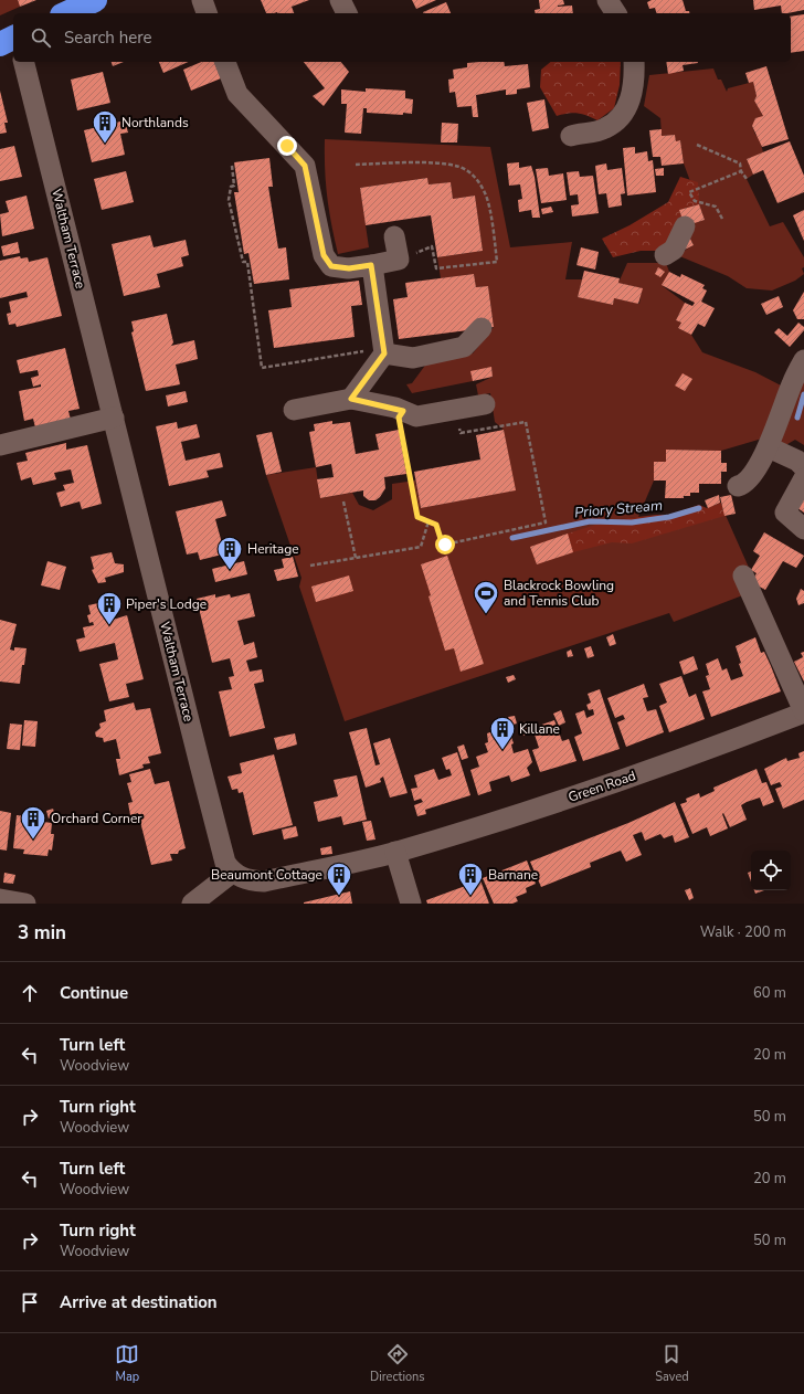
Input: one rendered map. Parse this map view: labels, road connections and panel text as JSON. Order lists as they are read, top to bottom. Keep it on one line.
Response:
{"streets":{"street":["Waltham Terrace","Green Road"]},"water":["Priory Stream"],"places":{"building":["Northlands","Heritage","Piper's Lodge","Killane","Orchard Corner","Beaumont Cottage","Barnane"],"sports":["Blackrock Bowling and Tennis Club"]},"page":{"search":"Search here","heading":["3 min","Walk · 200 m"],"list":[["Continue","60 m"],["Turn left","Woodview","20 m"],["Turn right","Woodview","50 m"],["Turn left","Woodview","20 m"],["Turn right","Woodview","50 m"],"Arrive at destination"],"nav":["Map","Directions","Saved"]}}
